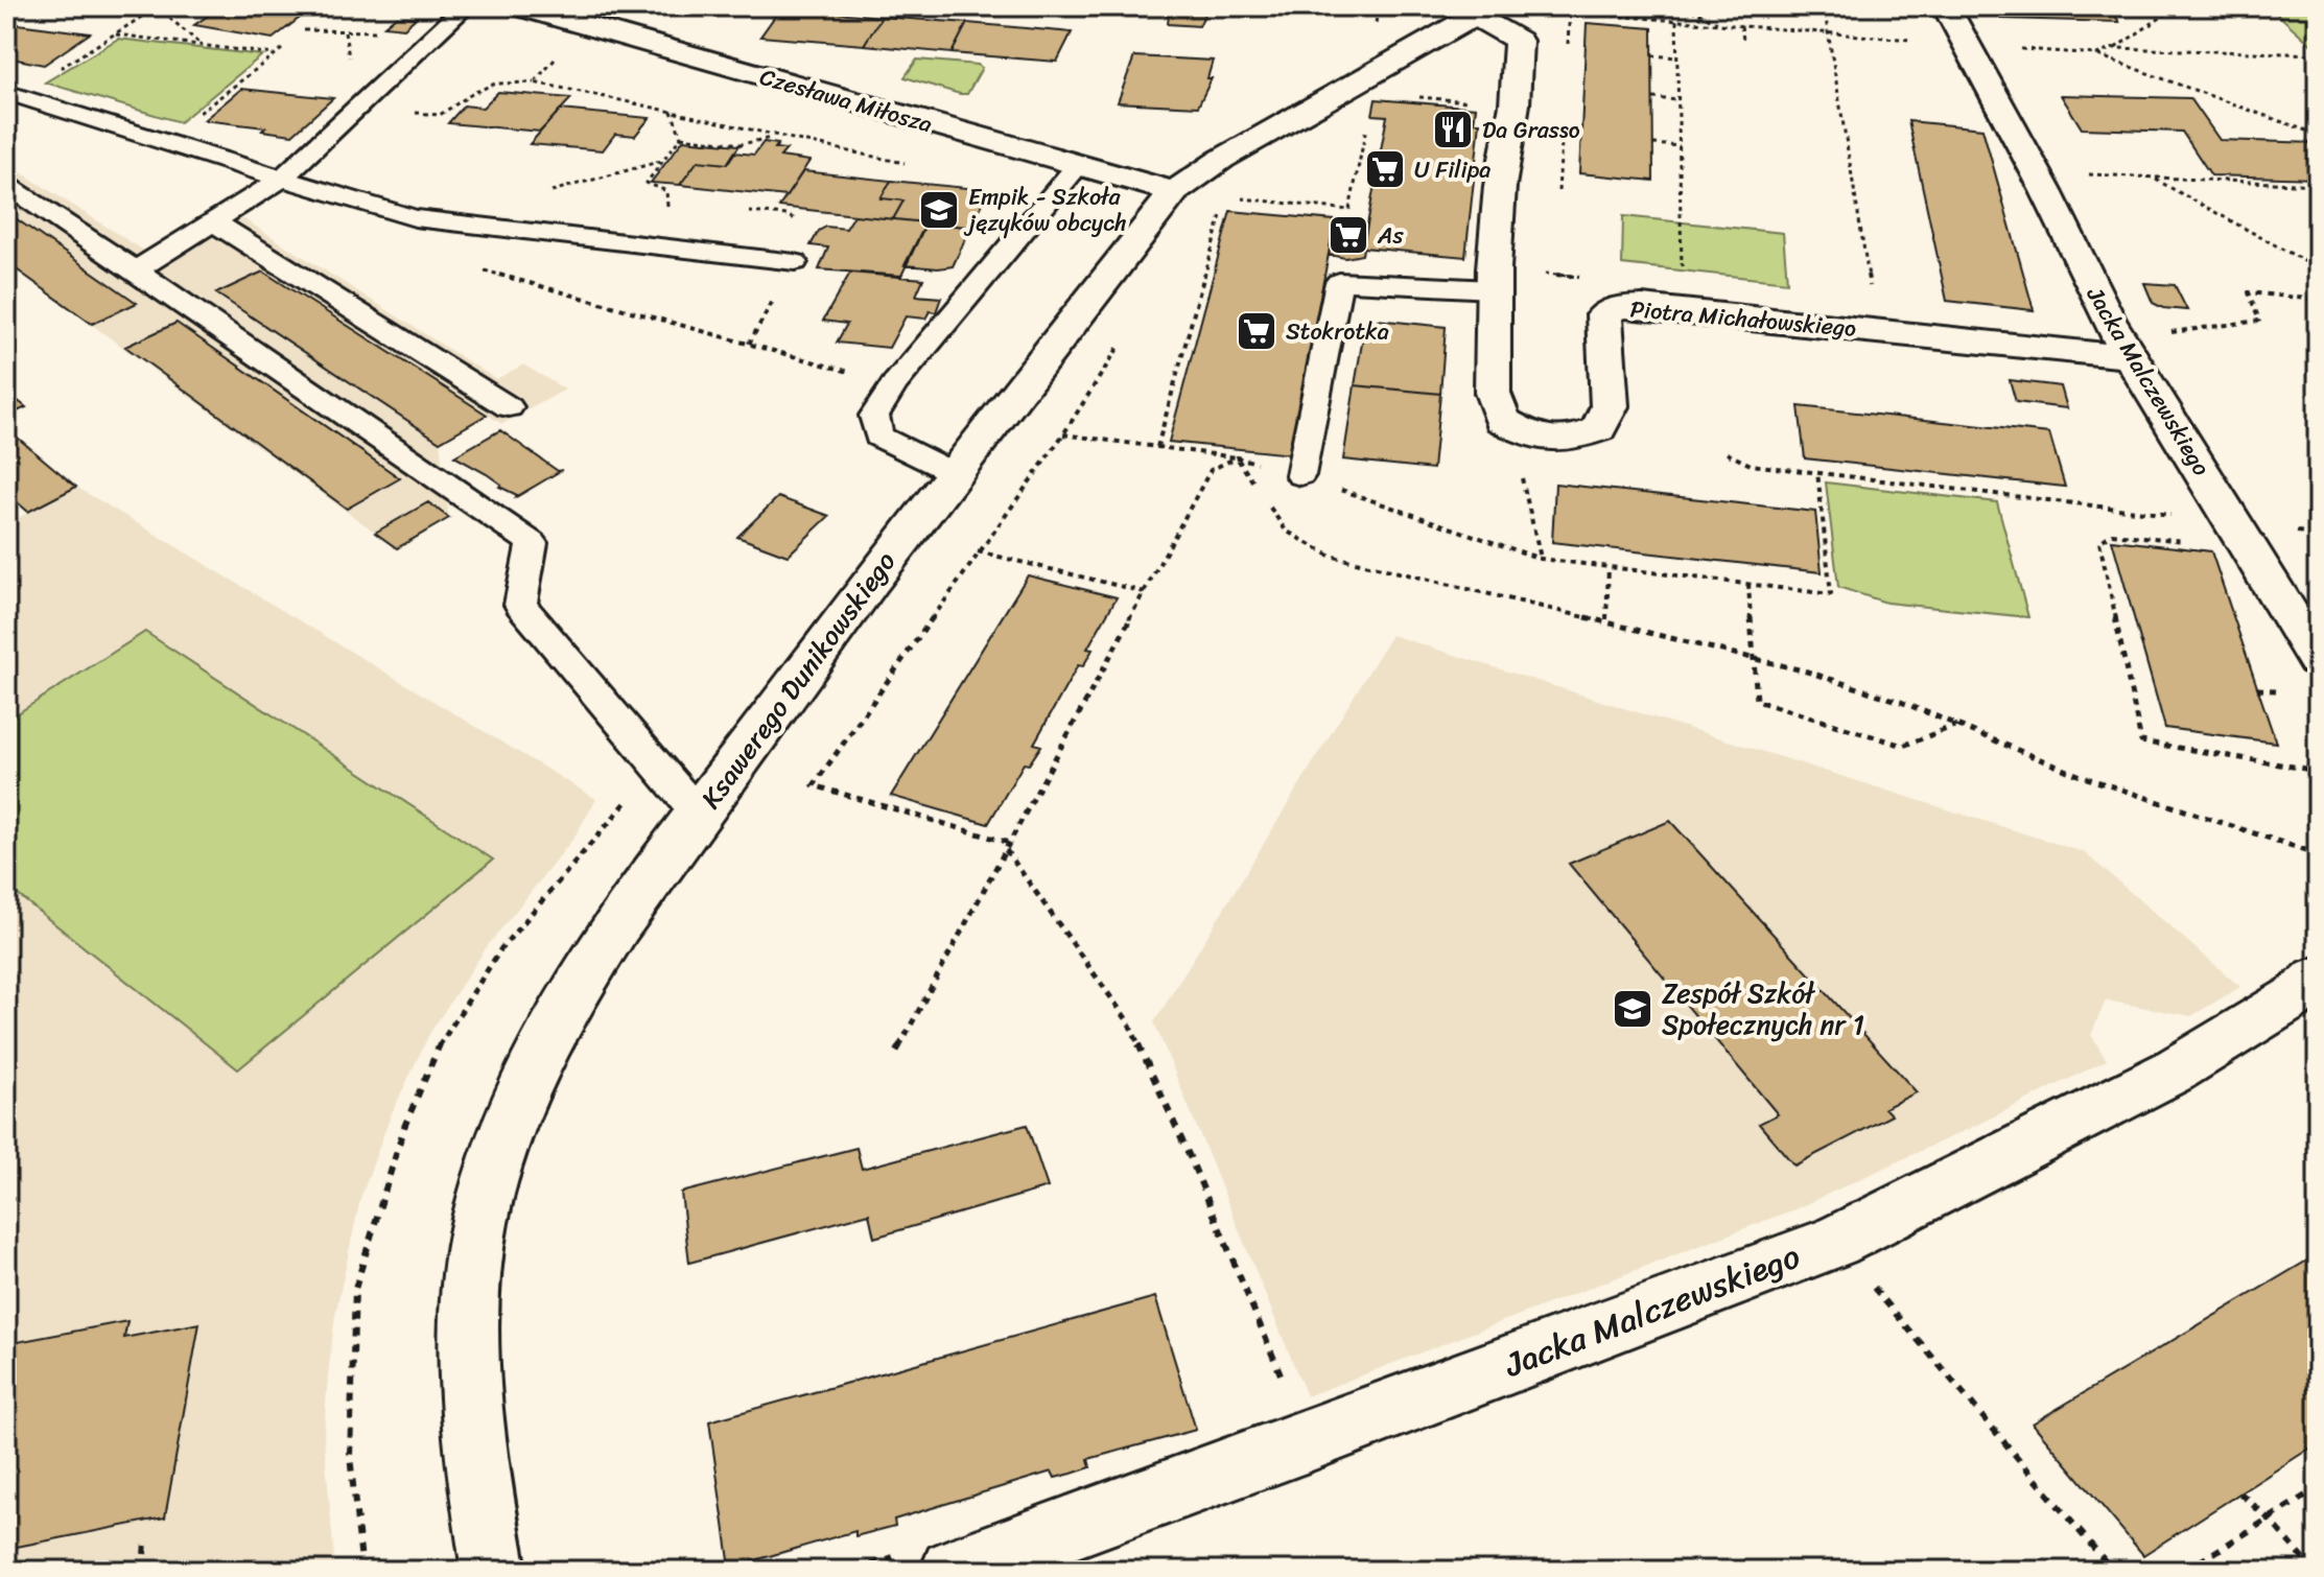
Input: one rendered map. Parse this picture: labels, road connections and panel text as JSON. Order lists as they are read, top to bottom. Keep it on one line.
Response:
{"streets":{"street":["Czesława Miłosza","Piotra Michałowskiego","Jacka Malczewskiego","Ksawerego Dunikowskiego"]},"crossings":[["Czesława Miłosza","Ksawerego Dunikowskiego"],["Piotra Michałowskiego","Jacka Malczewskiego"]],"places":{"restaurant":["Da Grasso"],"supermarket":["U Filipa","As","Stokrotka"],"school or university":["Empik - Szkoła języków obcych","Zespół Szkół Społecznych nr 1"]}}
